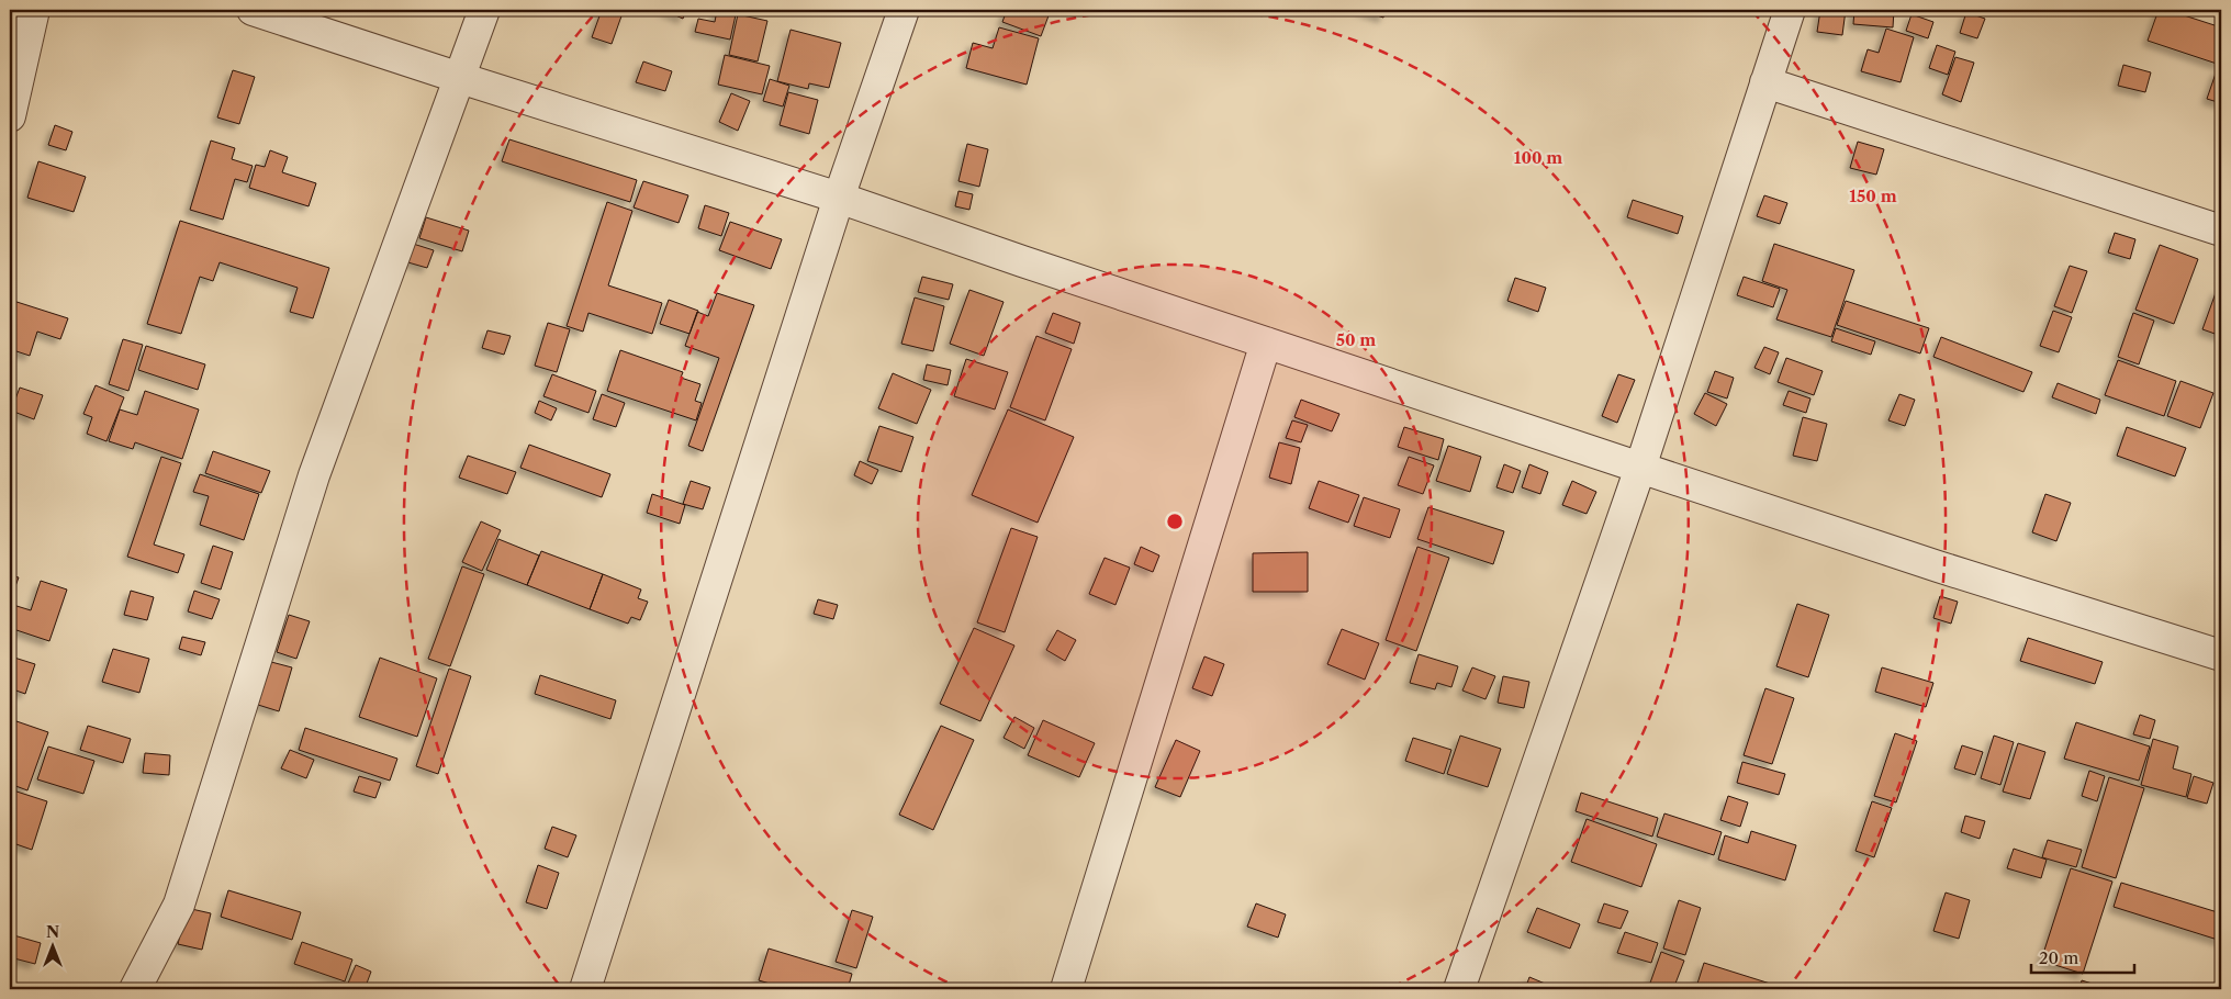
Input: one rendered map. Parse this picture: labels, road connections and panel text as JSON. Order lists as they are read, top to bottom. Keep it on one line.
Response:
{"scale_bar":"20 m","north":"top","rings":["100 m","150 m","50 m"]}
